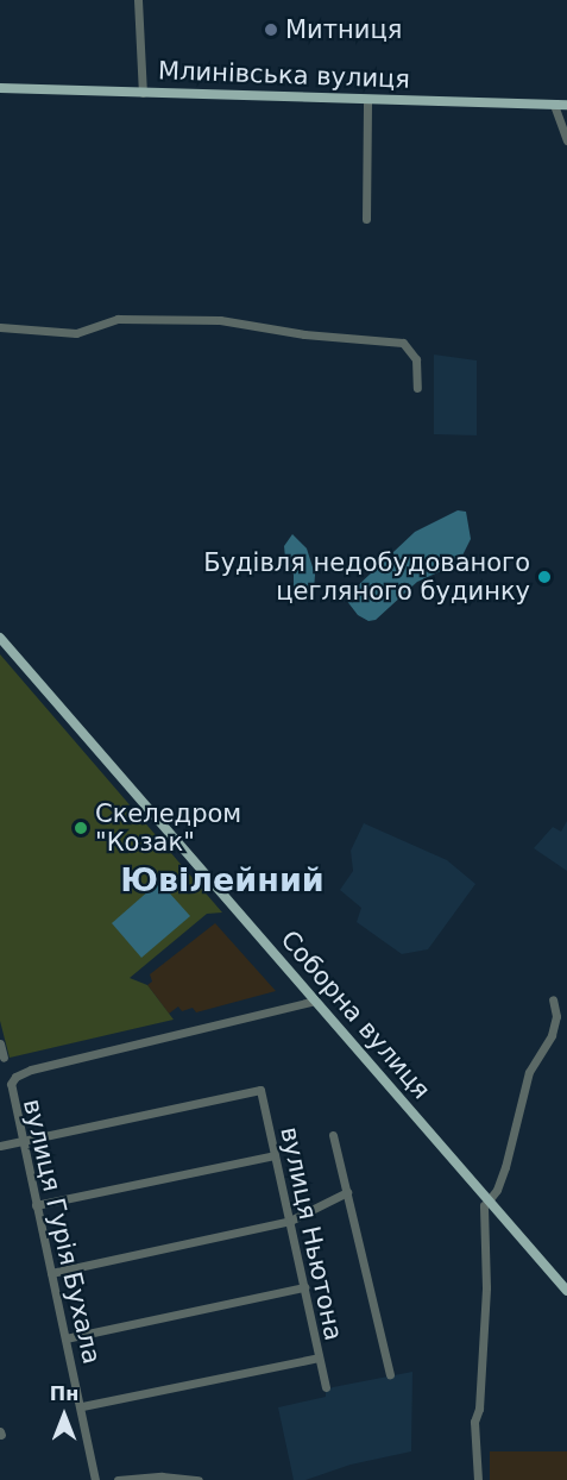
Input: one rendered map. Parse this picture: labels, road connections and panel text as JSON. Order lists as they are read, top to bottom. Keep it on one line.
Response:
{"streets":{"main road":["Млинівська вулиця","Соборна вулиця"],"street":["вулиця Гурія Бухала","вулиця Ньютона"]},"crossings":[["Соборна вулиця","вулиця Гурія Бухала"],["вулиця Гурія Бухала","вулиця Ньютона"]],"districts":["Ювілейний"],"places":["Митниця","Будівля недобудованого цегляного будинку","Скеледром \"Козак\""],"north":"top"}
